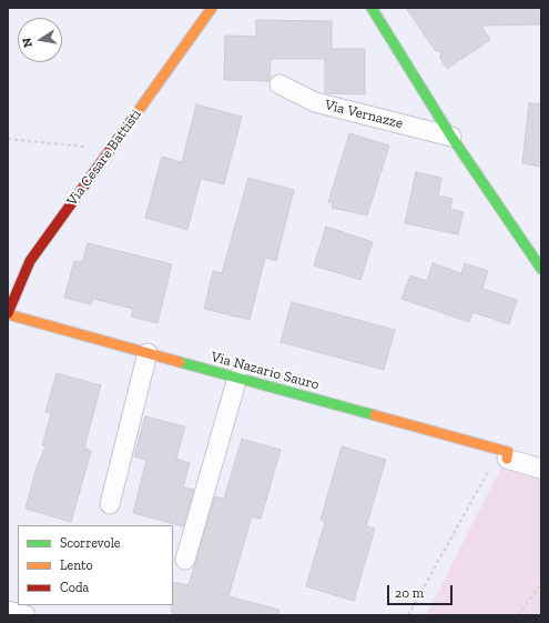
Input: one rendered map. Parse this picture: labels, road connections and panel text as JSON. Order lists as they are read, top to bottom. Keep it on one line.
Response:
{"streets":{"street":["Via Vernazze","Via Cesare Battisti","Via Nazario Sauro"]},"crossings":[["Via Cesare Battisti","Via Nazario Sauro"]],"legend":["Scorrevole","Lento","Coda"],"scale_bar":"20 m","north":"left"}
